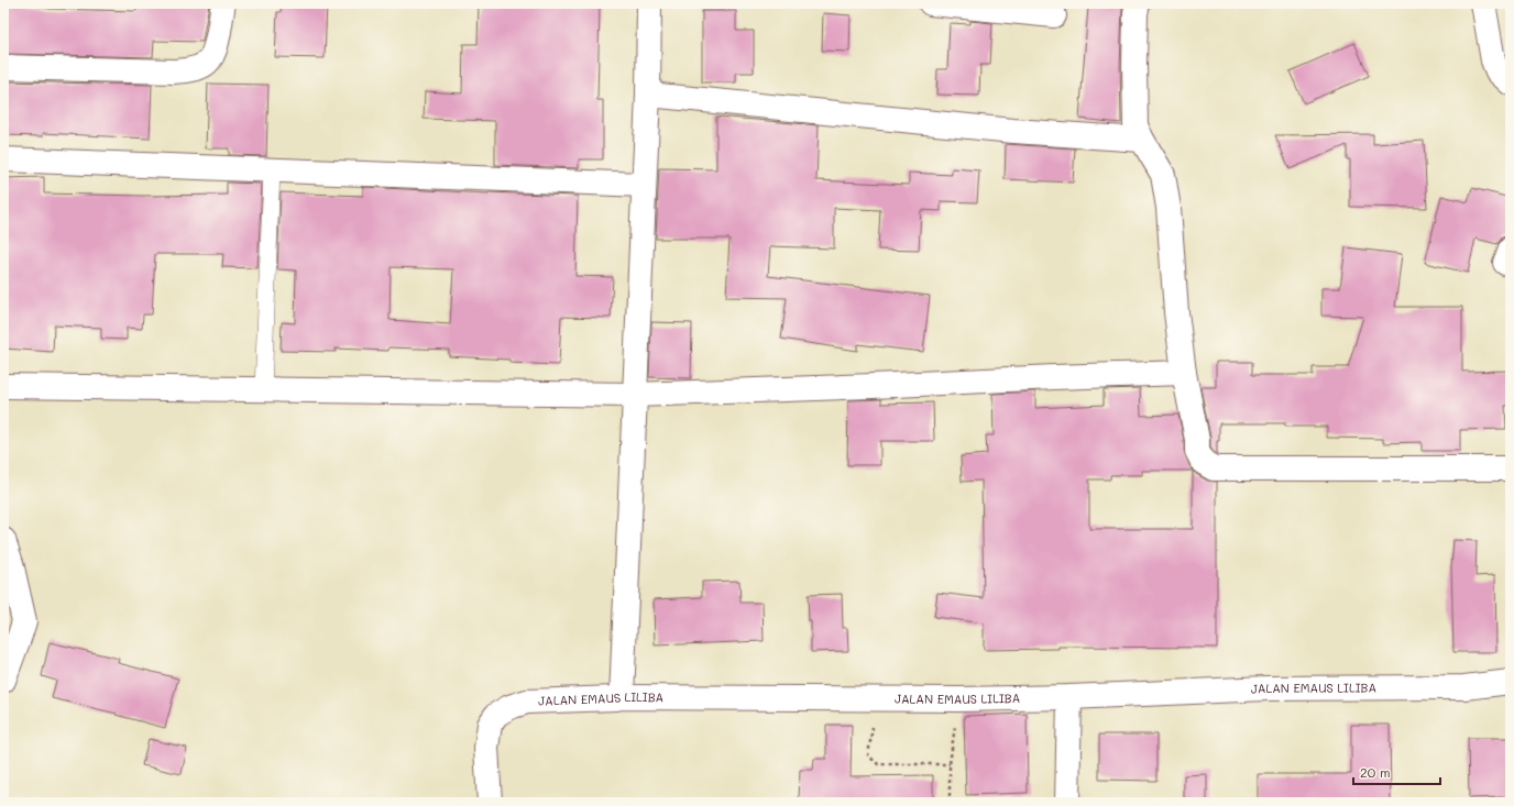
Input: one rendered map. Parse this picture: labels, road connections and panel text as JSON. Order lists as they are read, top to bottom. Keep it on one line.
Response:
{"streets":{"street":["JALAN EMAUS LILIBA"]},"scale_bar":"20 m"}
